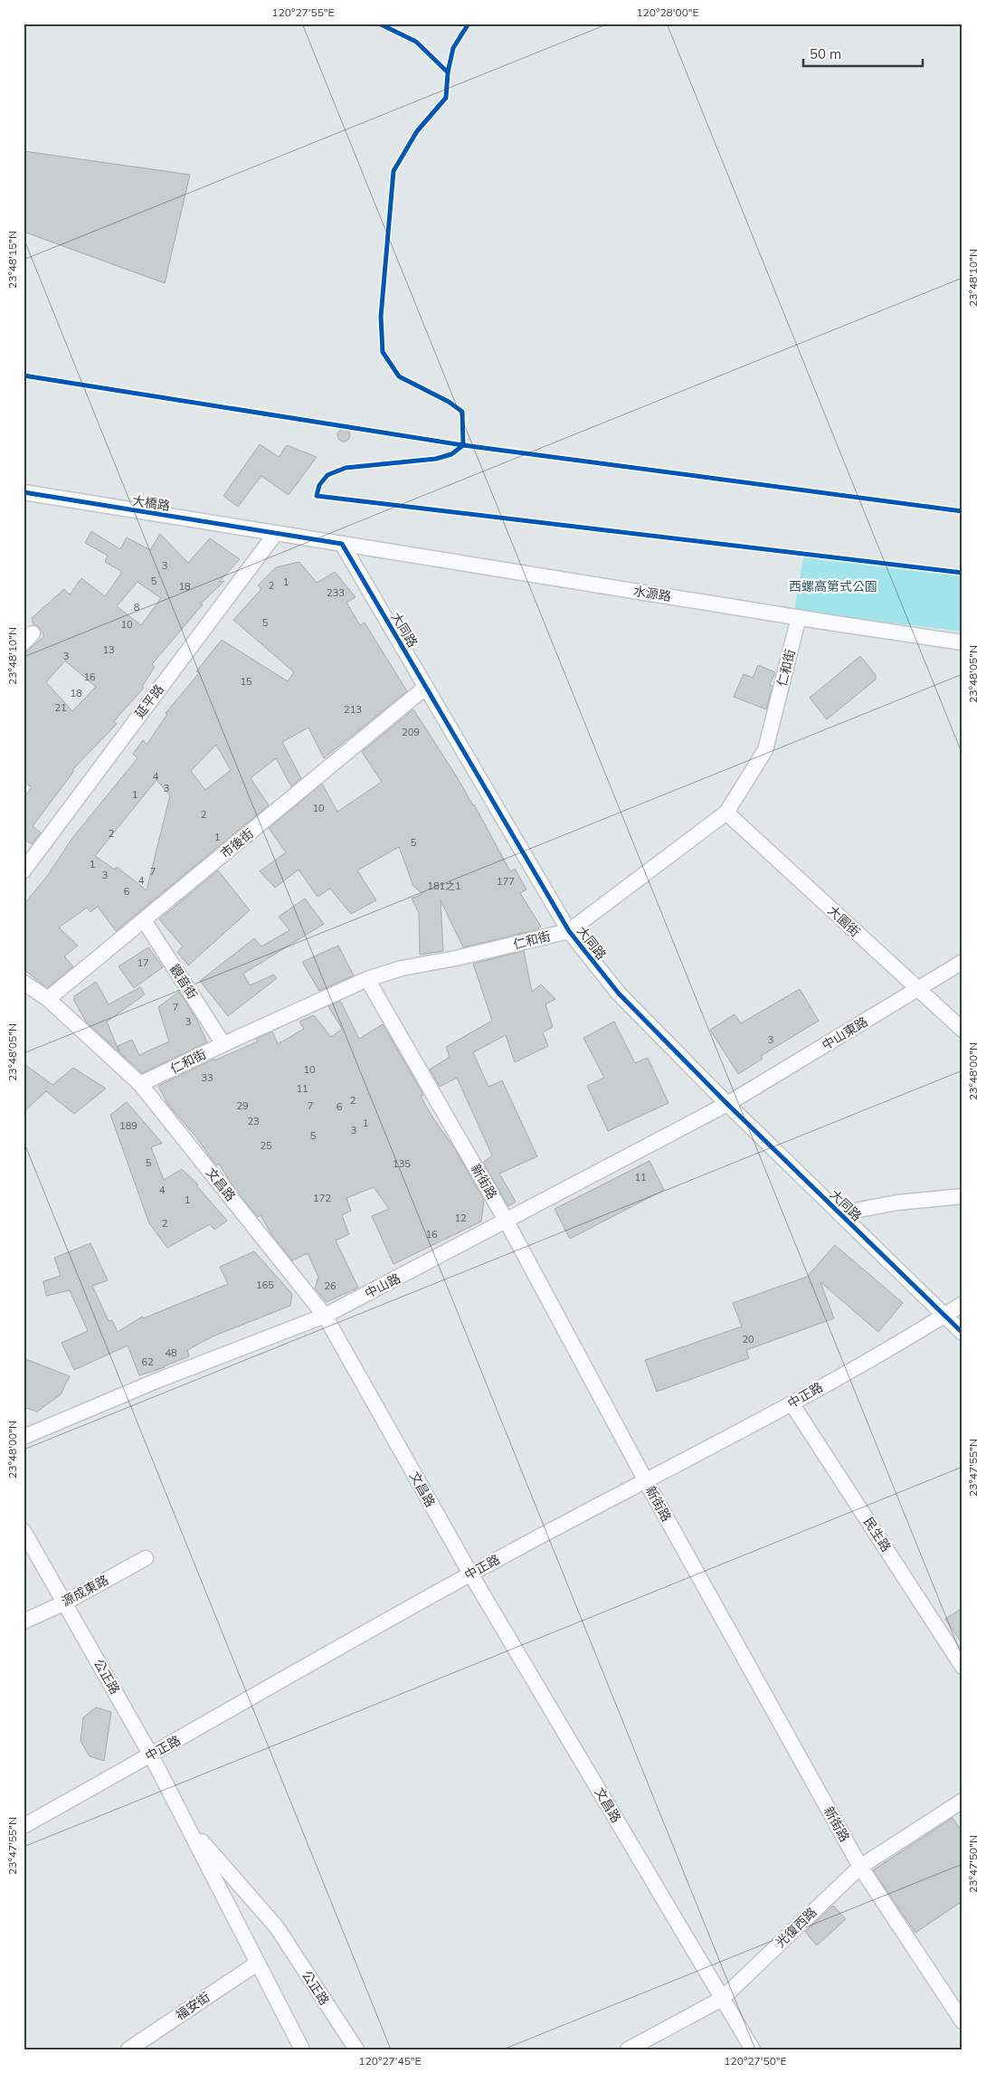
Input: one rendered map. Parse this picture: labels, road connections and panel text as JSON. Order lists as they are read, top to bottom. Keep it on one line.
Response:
{"streets":{"street":["大橋路","水源路","大同路","仁和街","延平路","市後街","大園街","觀音街","中山東路","新街路","文昌路","中山路","中正路","民生路","源成東路","公正路","光復西路","福安街"]},"crossings":[["大橋路","延平路"],["水源路","大同路"],["水源路","仁和街"],["大同路","仁和街"],["大同路","市後街"],["大同路","中山東路"],["大同路","中山路"],["大同路","中正路"],["仁和街","大園街"],["仁和街","觀音街"],["仁和街","新街路"],["仁和街","文昌路"],["市後街","觀音街"],["市後街","文昌路"],["大園街","中山東路"],["中山東路","中山路"],["新街路","中山路"],["新街路","中正路"],["新街路","光復西路"],["文昌路","中山路"],["文昌路","中正路"],["文昌路","光復西路"],["中正路","民生路"],["中正路","公正路"],["源成東路","公正路"],["公正路","福安街"]],"parks":["西螺高第式公園"],"house_numbers":["3","5","1","2","18","233","8","5","10","13","3","16","15","18","21","213","209","4","3","1","10","2","2","1","5","1","7","3","4","177","181之1","6","17","7","3","3","10","33","11","2","29","7","6","23","1","189","3","5","25","5","135","11","4","172","1","12","2","16","165","26","20","48","62"],"scale_bar":"50 m","coordinates":["120°27'55\"E","120°28'00\"E","23°48'15\"N","23°48'10\"N","23°48'05\"N","23°48'00\"N","23°47'55\"N","23°47'50\"N","120°27'45\"E","120°27'50\"E"]}
